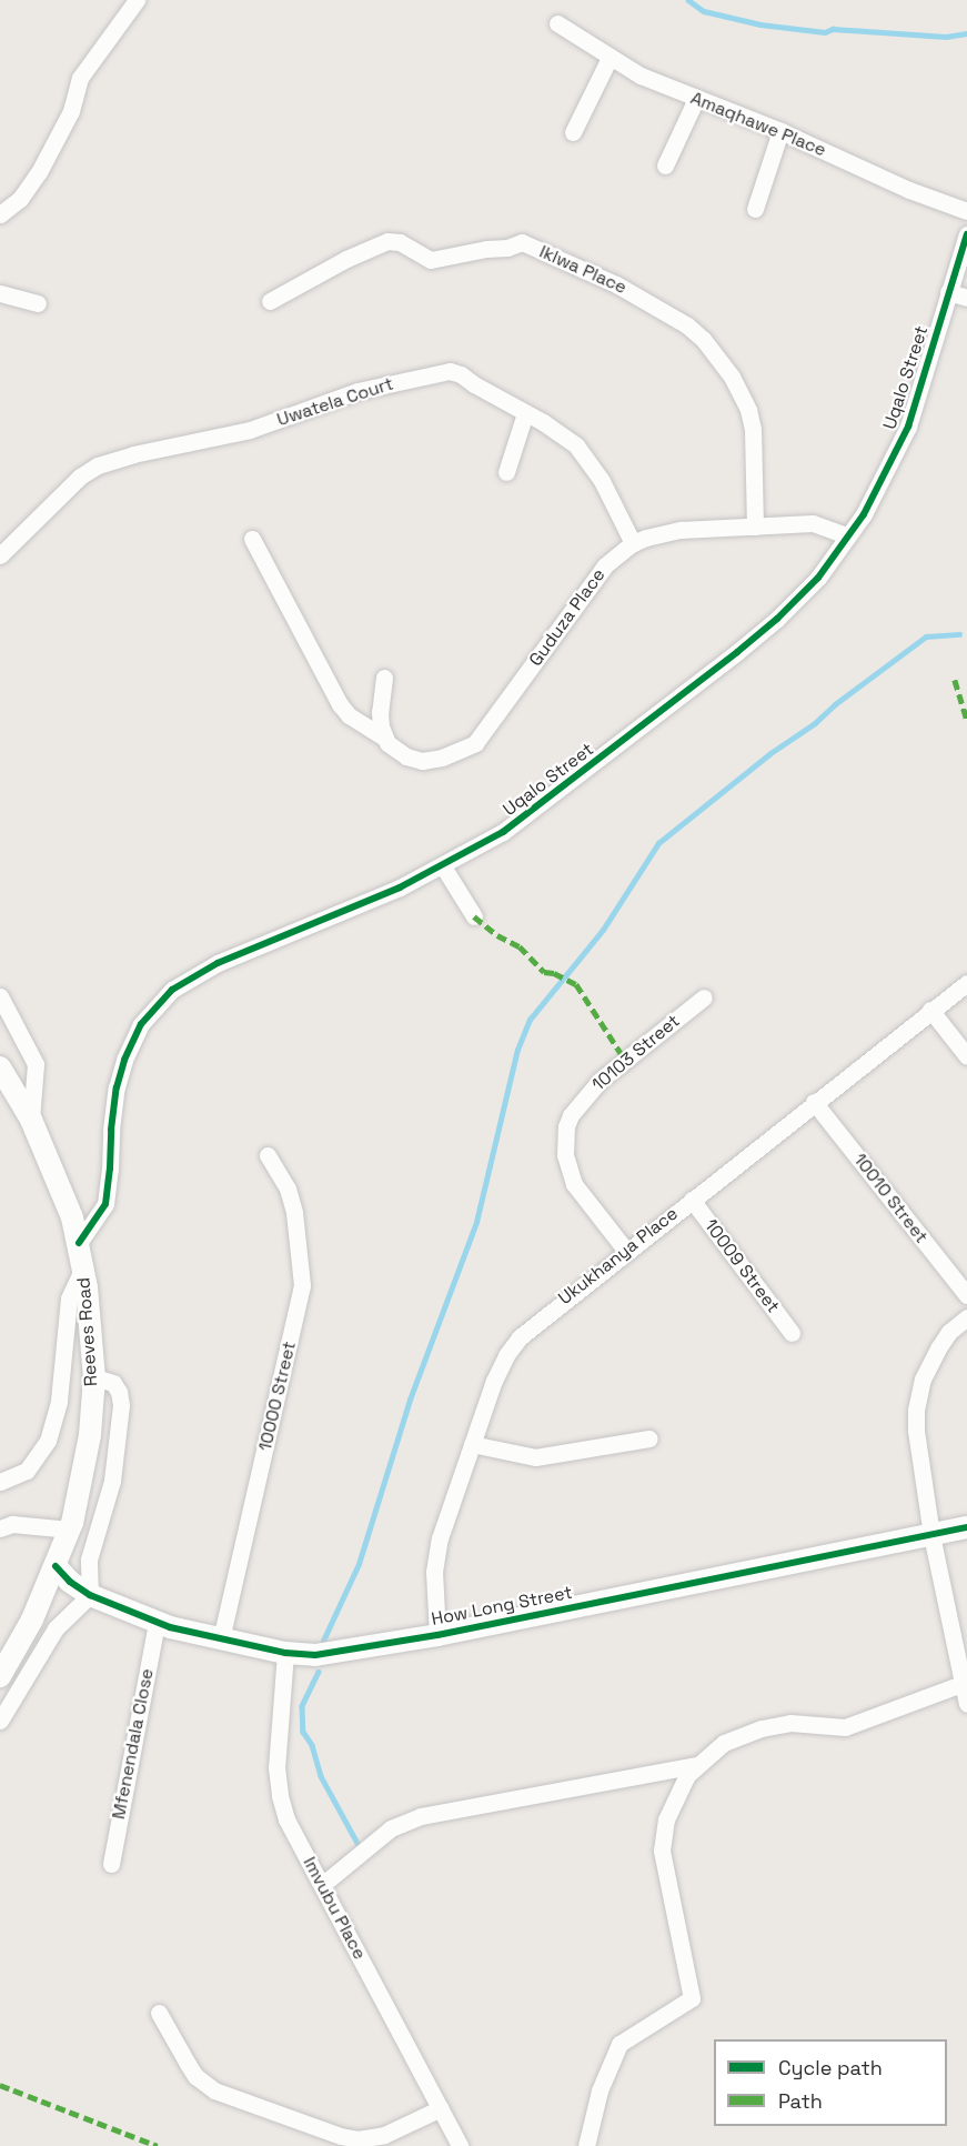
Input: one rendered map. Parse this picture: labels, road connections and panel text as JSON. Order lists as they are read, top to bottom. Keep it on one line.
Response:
{"streets":{"street":["Amaqhawe Place","Iklwa Place","Uqalo Street","Uwatela Court","Guduza Place","10103 Street","10010 Street","Ukukhanya Place","10009 Street","Reeves Road","10000 Street","How Long Street","Mfenendala Close","Imvubu Place"]},"crossings":[["Iklwa Place","Guduza Place"],["Uqalo Street","Guduza Place"],["Uqalo Street","Reeves Road"],["Uwatela Court","Guduza Place"],["10103 Street","Ukukhanya Place"],["10010 Street","Ukukhanya Place"],["Ukukhanya Place","10009 Street"],["Ukukhanya Place","How Long Street"],["Reeves Road","How Long Street"],["10000 Street","How Long Street"],["How Long Street","Mfenendala Close"],["How Long Street","Imvubu Place"]],"legend":["Cycle path","Path"]}
